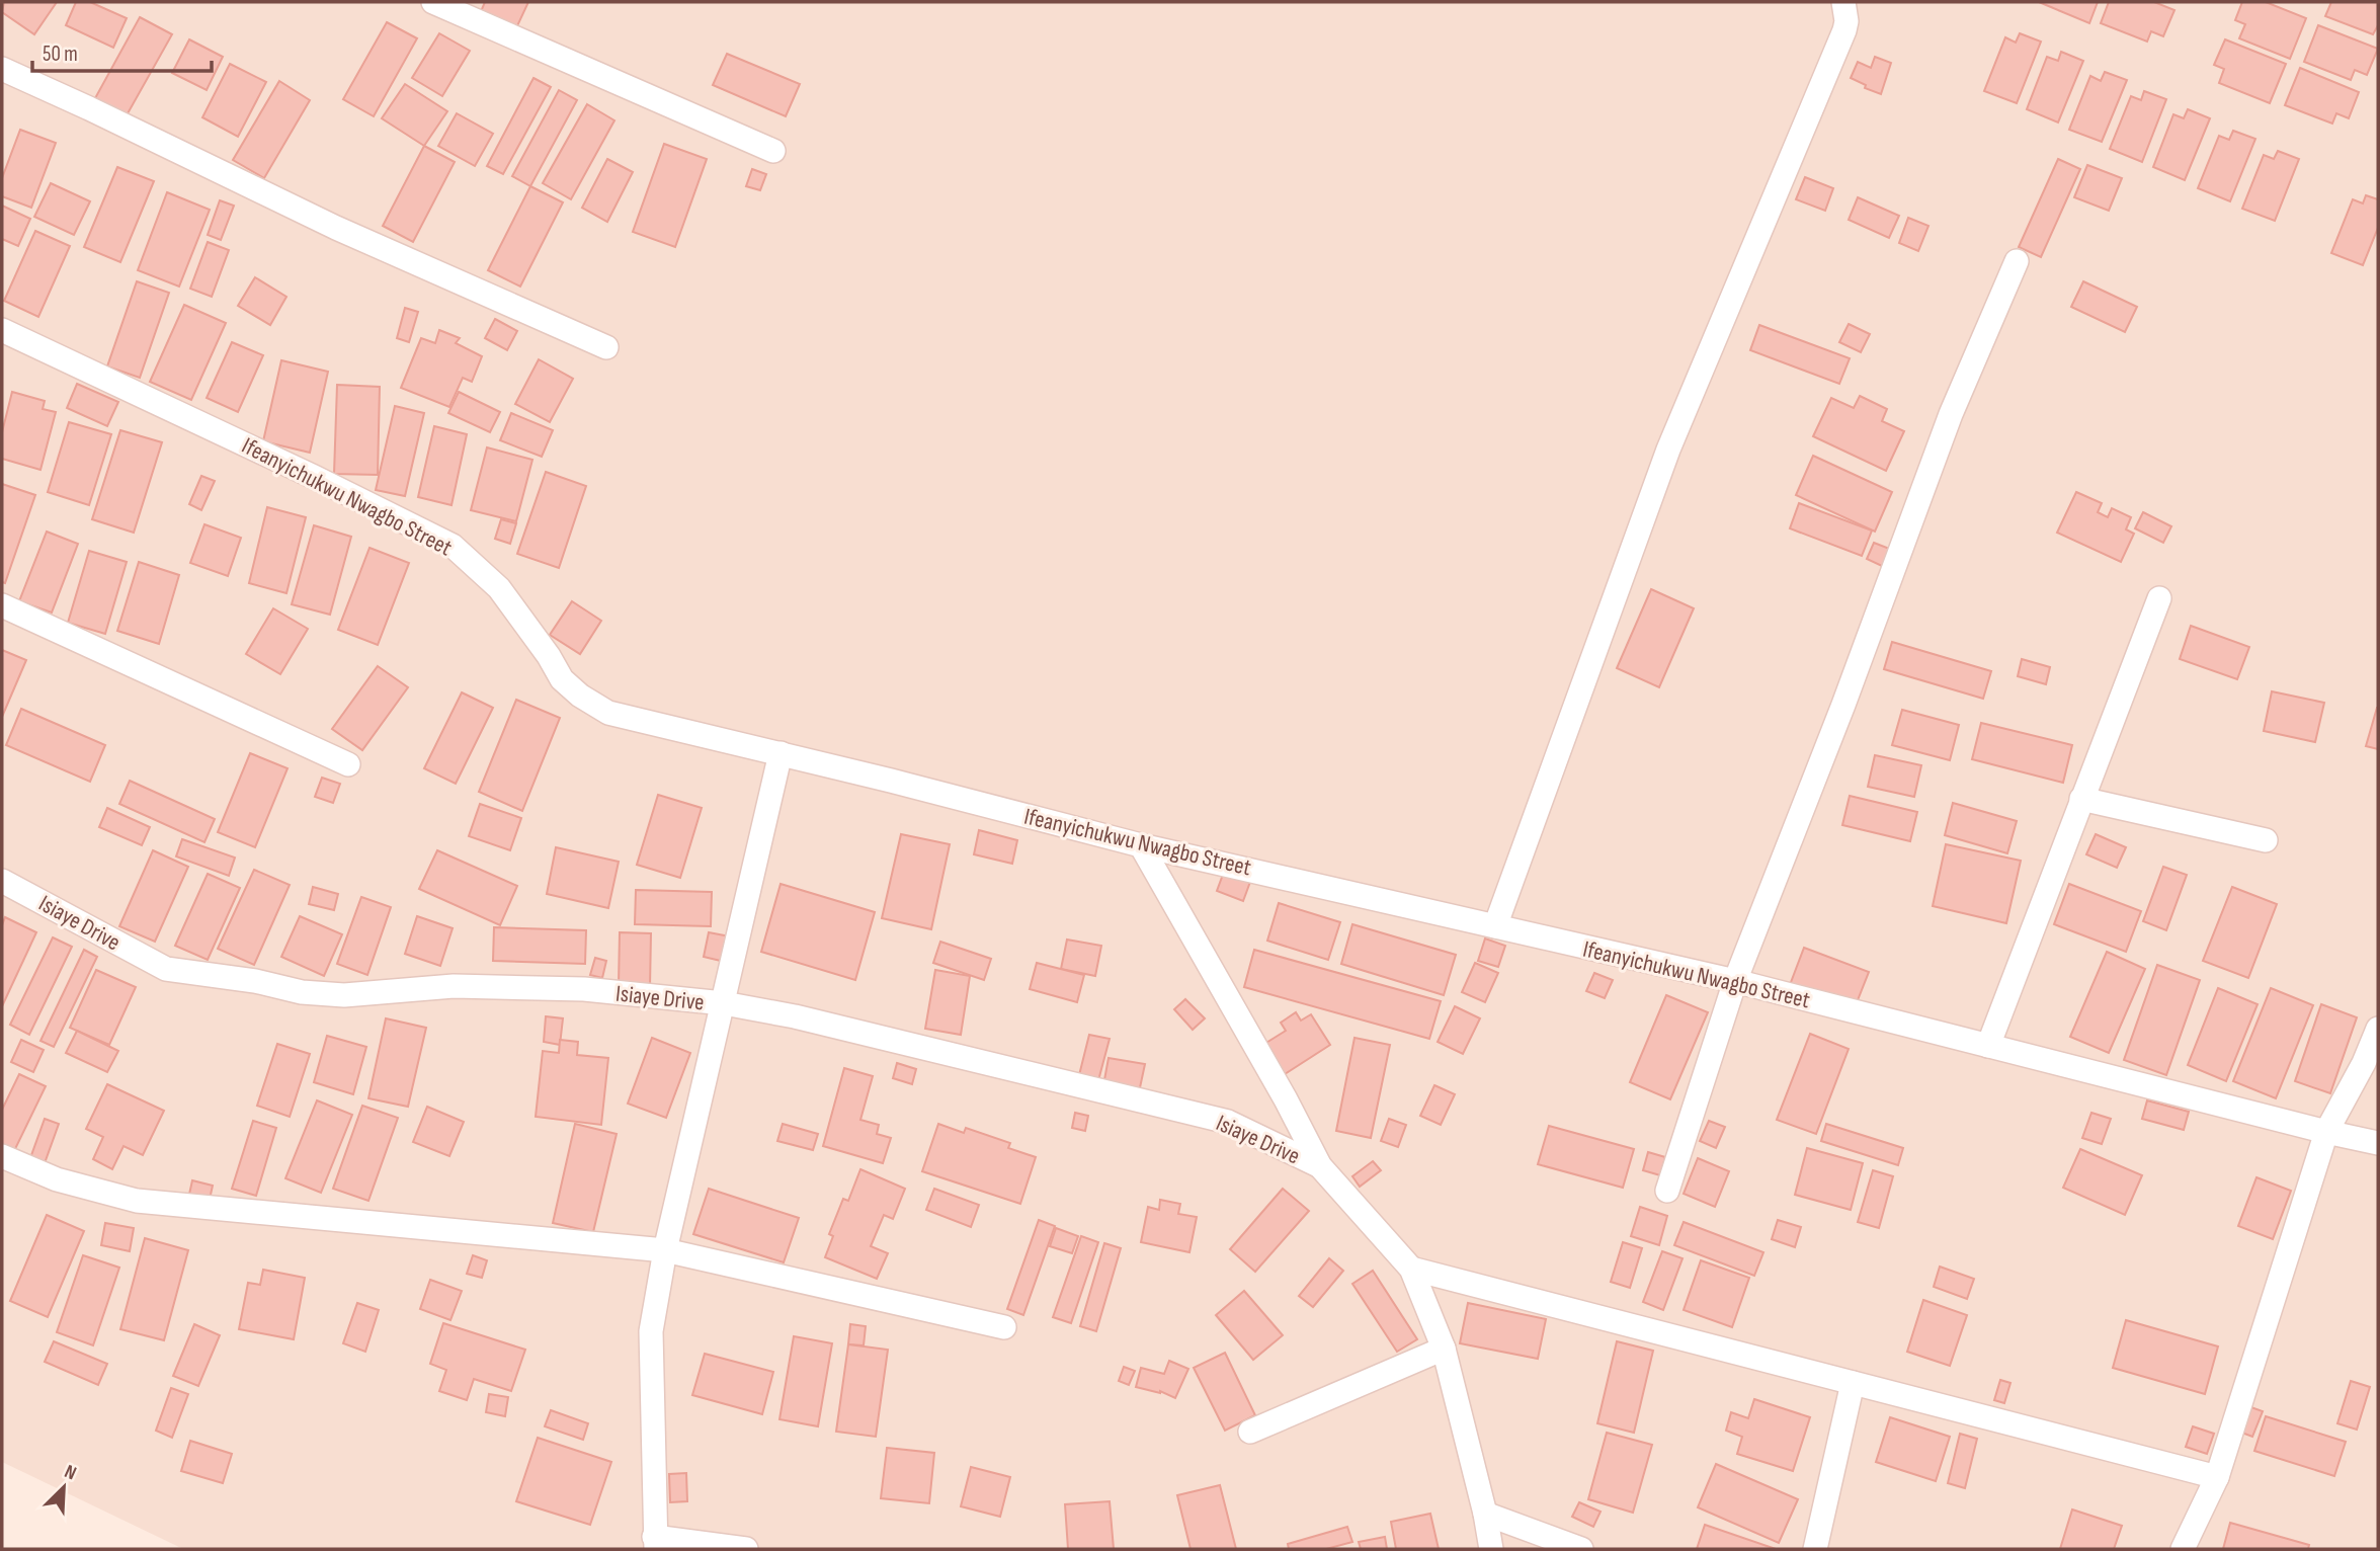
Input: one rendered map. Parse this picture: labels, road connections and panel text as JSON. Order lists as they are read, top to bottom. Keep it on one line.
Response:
{"streets":{"street":["Ifeanyichukwu Nwagbo Street","Isiaye Drive"]},"scale_bar":"50 m","north":"top right"}
